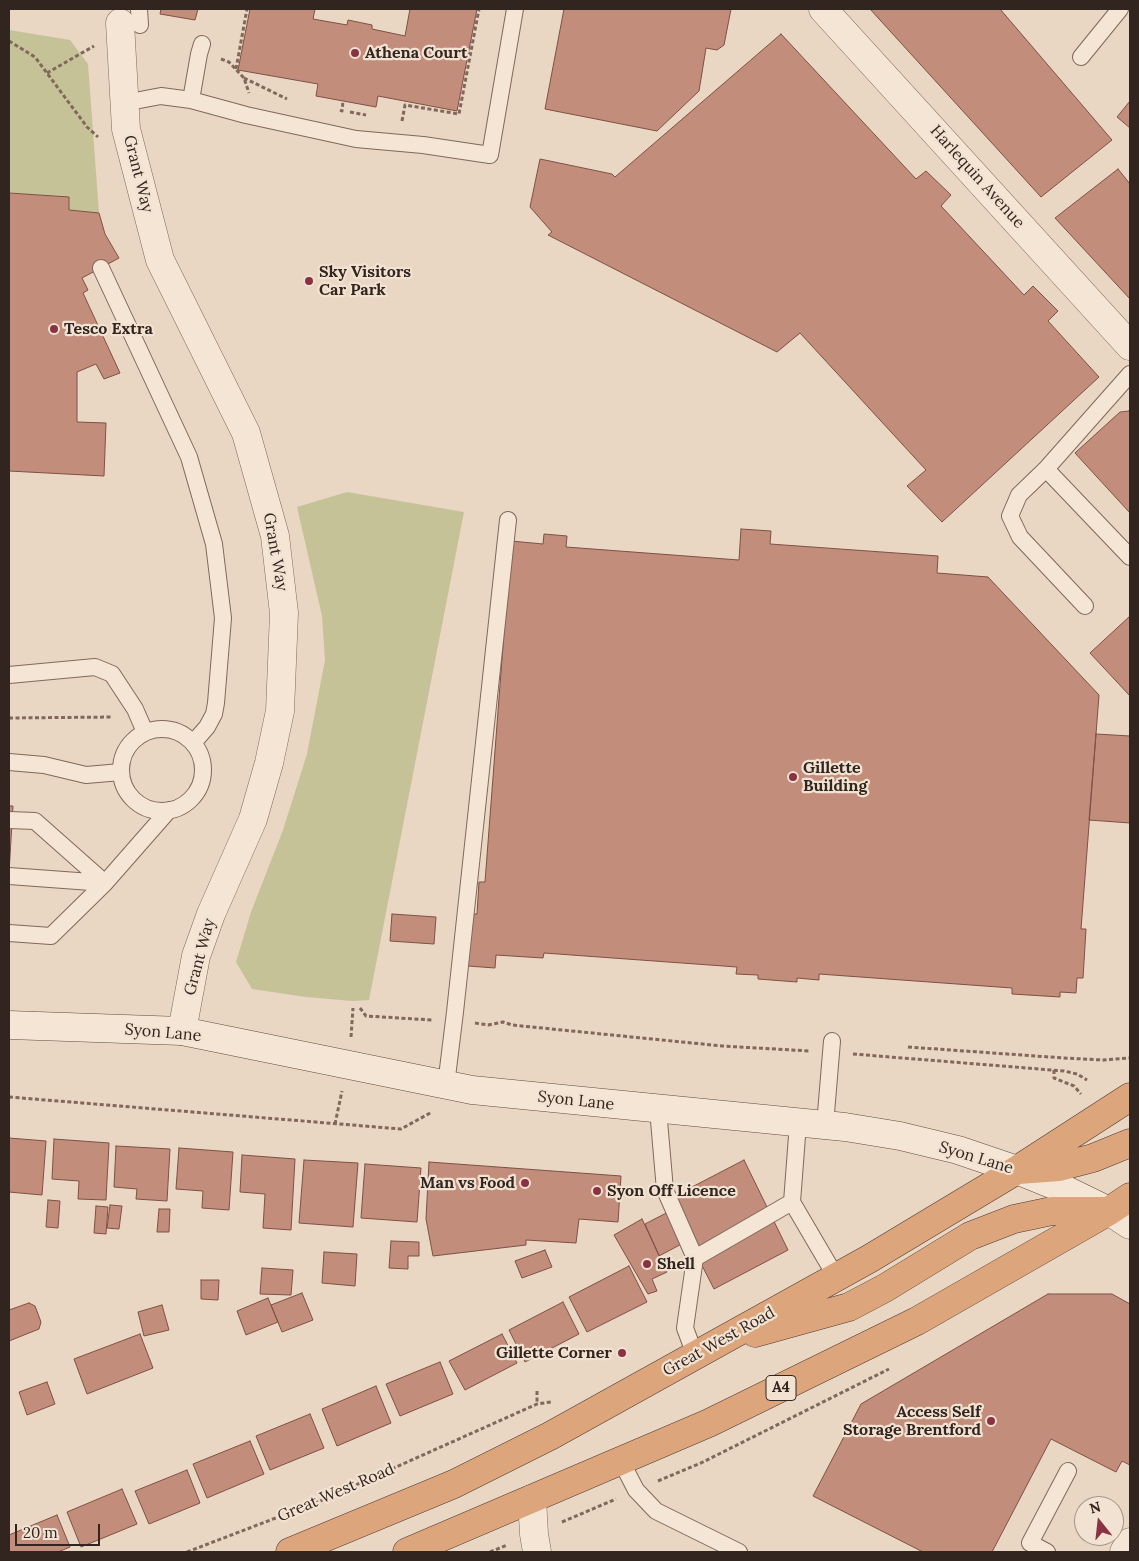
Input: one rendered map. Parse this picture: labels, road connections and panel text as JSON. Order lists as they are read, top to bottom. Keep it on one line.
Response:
{"streets":{"highway":["Great West Road","A4"],"street":["Grant Way","Harlequin Avenue","Syon Lane"]},"crossings":[["Grant Way","Syon Lane"],["Syon Lane","Great West Road"],["Syon Lane","A4"]],"places":["Athena Court","Sky Visitors Car Park","Tesco Extra","Gillette Building","Man vs Food","Syon Off Licence","Shell","Gillette Corner","Access Self Storage Brentford"],"scale_bar":"20 m","north":"top"}
